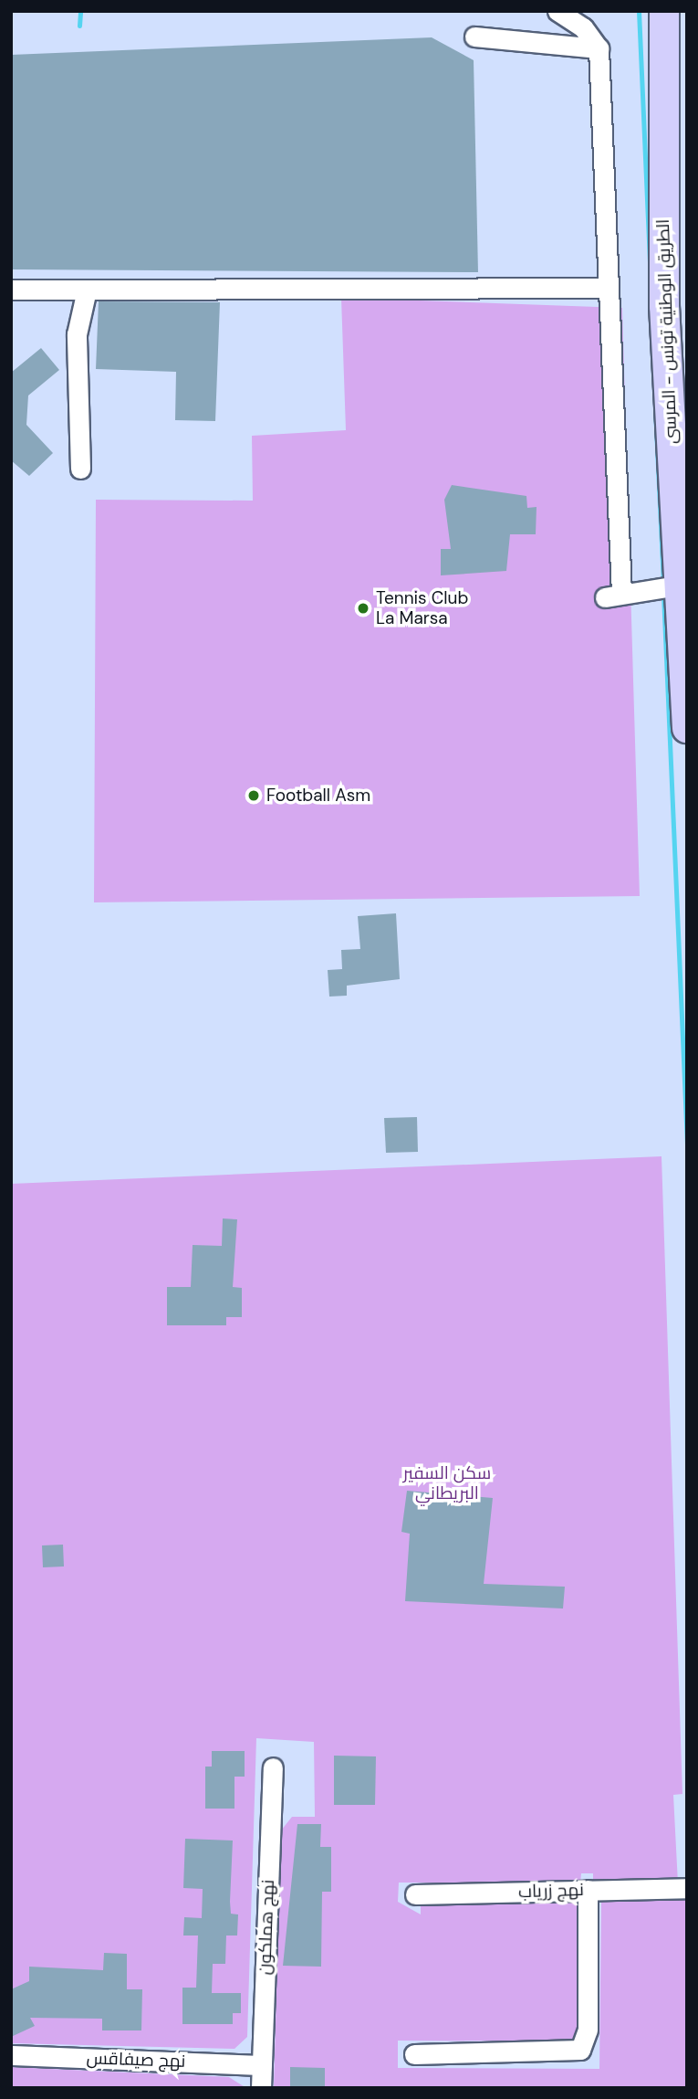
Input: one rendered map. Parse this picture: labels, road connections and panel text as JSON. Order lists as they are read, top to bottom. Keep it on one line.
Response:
{"streets":{"highway":["الطريق الوطنية تونس - المرسى"],"street":["نهج زرياب","نهج هملكون","نهج صيفاقس"]},"crossings":[["نهج هملكون","نهج صيفاقس"]],"parks":["سكن السفير البريطاني"],"places":["Tennis Club La Marsa","Football Asm"]}
